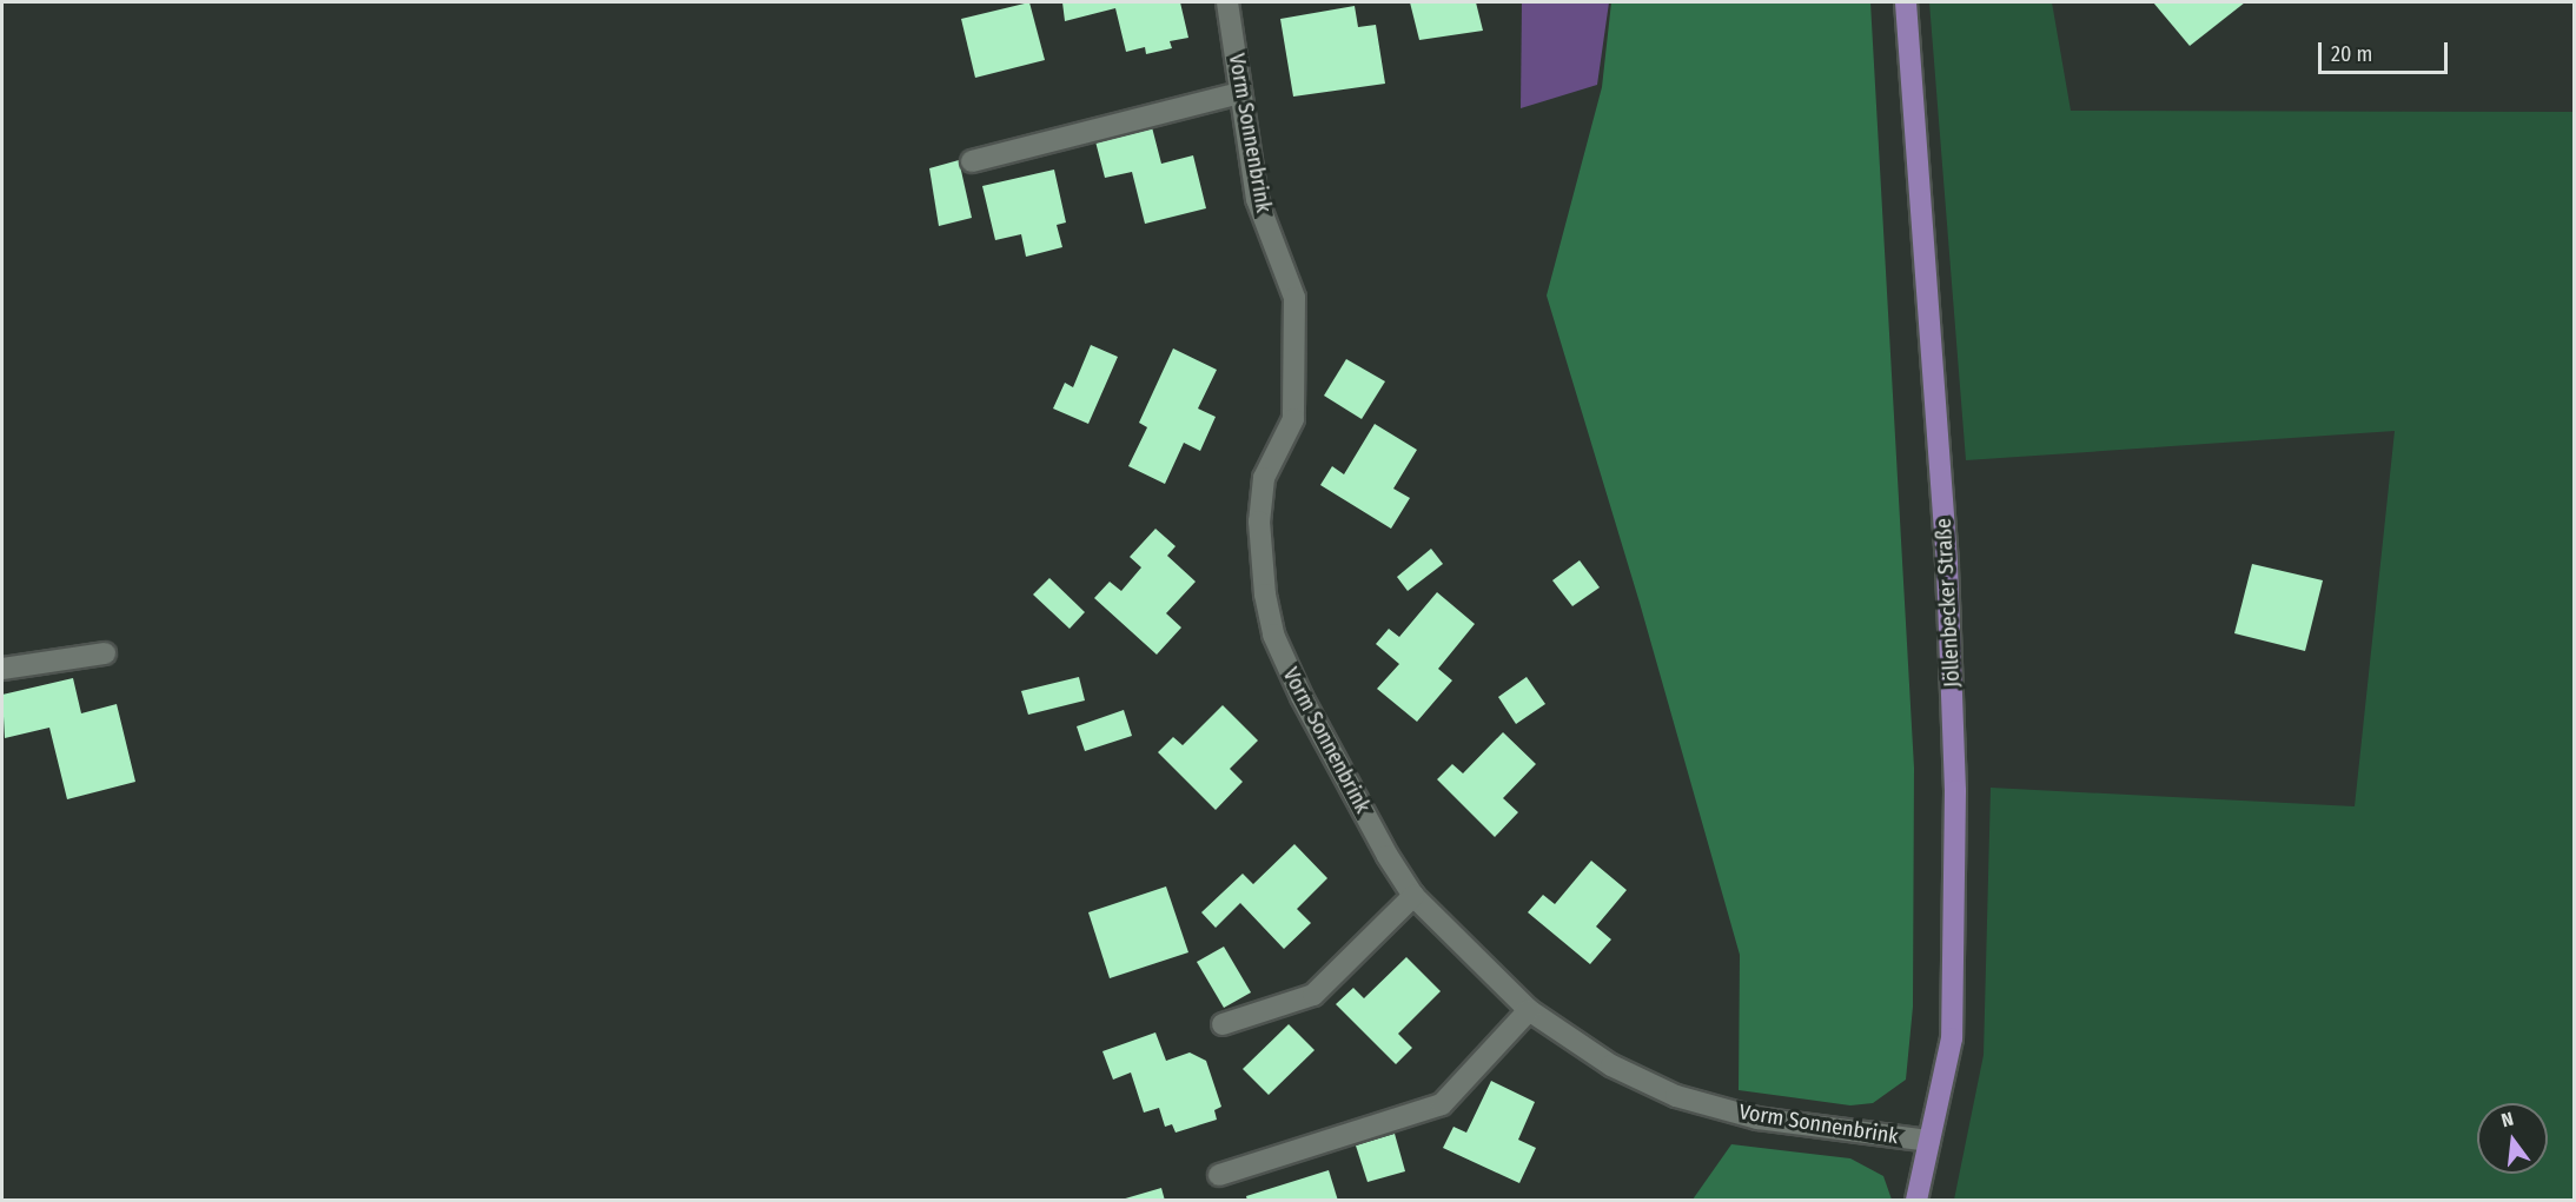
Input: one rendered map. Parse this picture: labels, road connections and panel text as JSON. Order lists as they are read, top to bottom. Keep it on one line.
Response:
{"streets":{"main road":["Jöllenbecker Straße"],"street":["Vorm Sonnenbrink"]},"crossings":[["Vorm Sonnenbrink","Jöllenbecker Straße"]],"scale_bar":"20 m","north":"top"}
